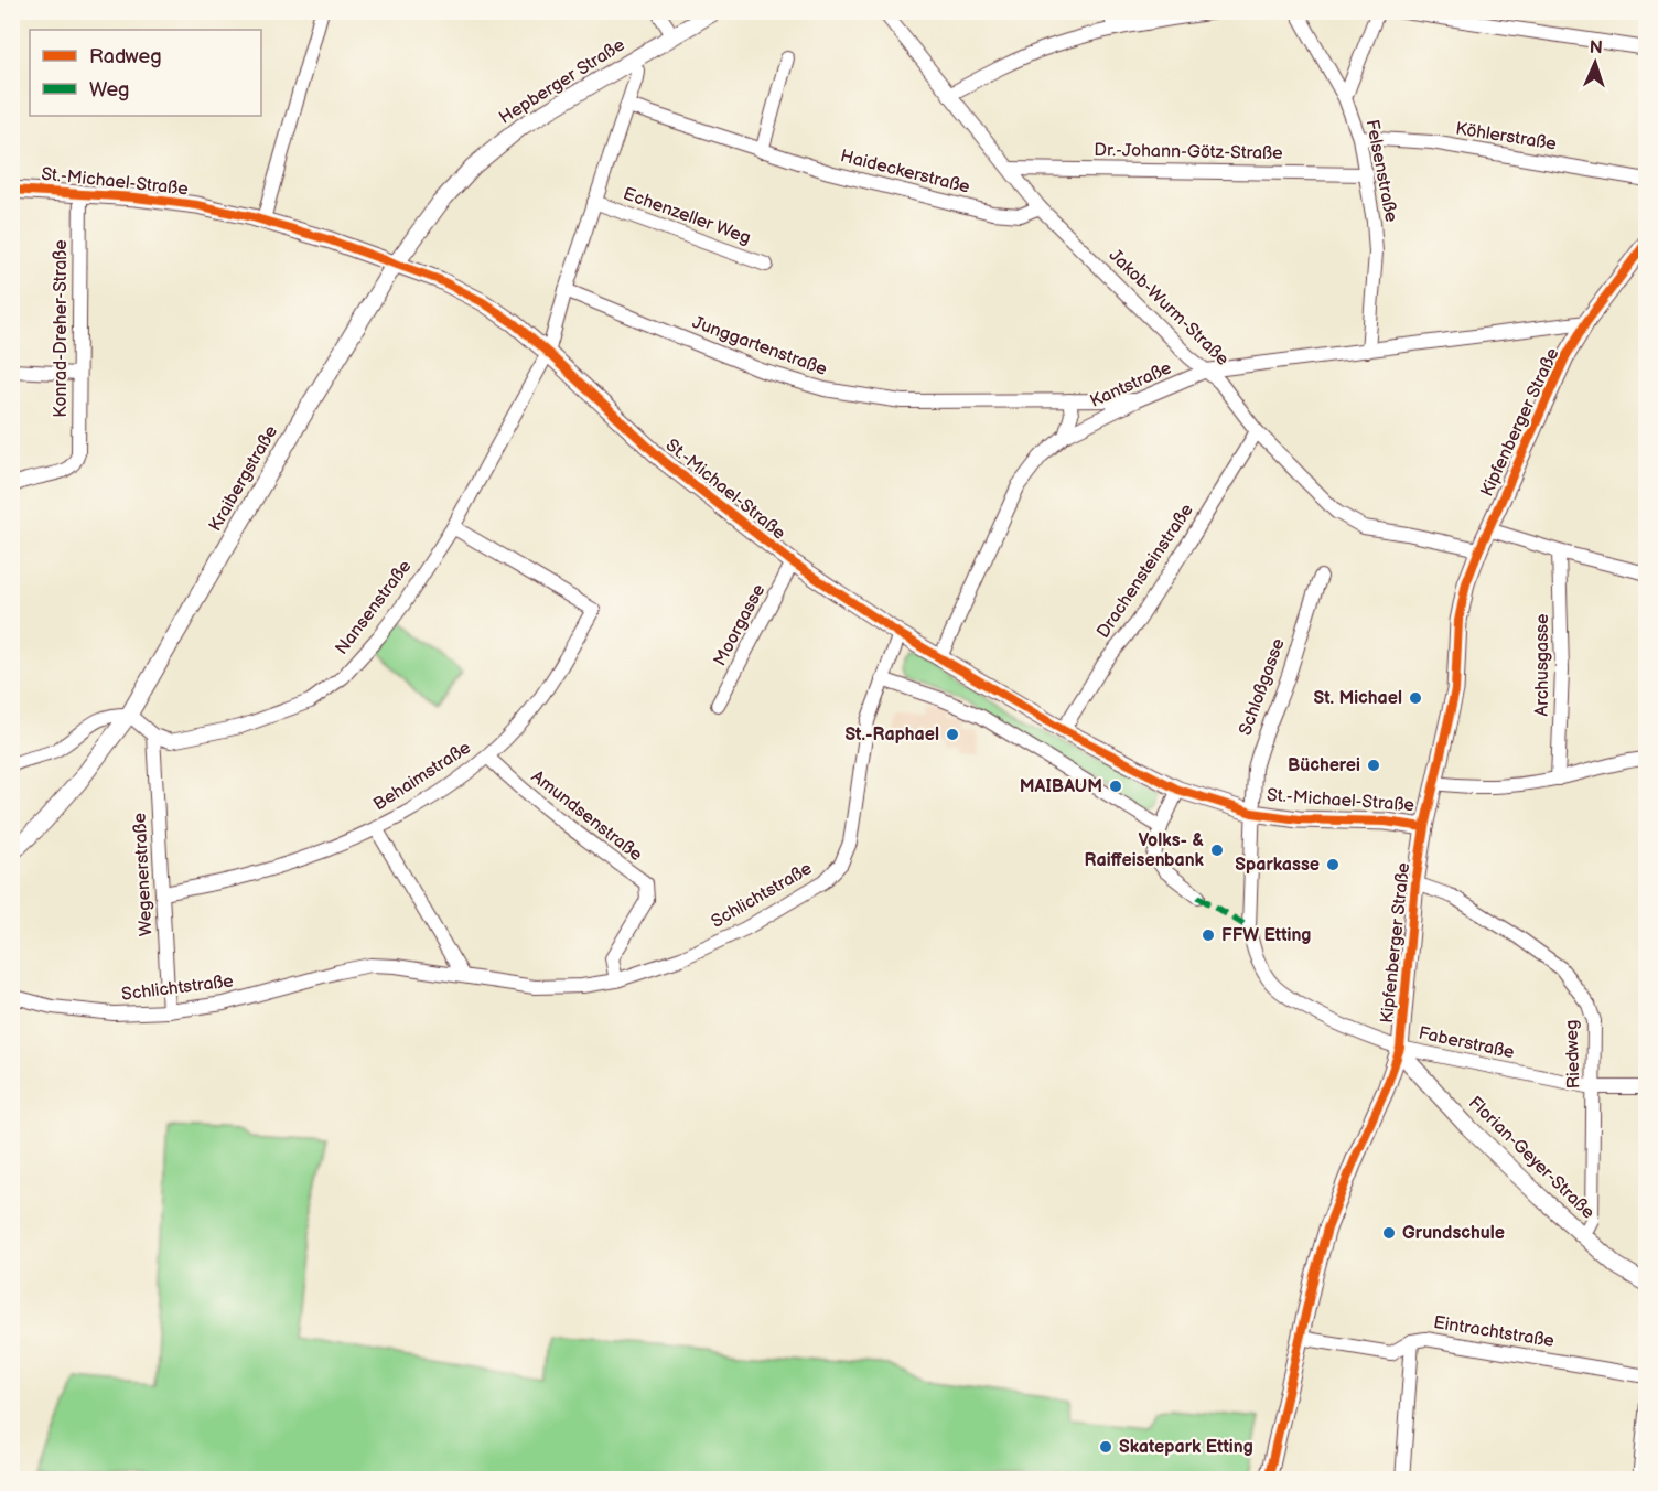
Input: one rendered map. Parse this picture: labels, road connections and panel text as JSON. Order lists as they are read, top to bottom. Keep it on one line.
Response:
{"streets":{"street":["Hepberger Straße","Köhlerstraße","Dr.-Johann-Götz-Straße","Felsenstraße","Haideckerstraße","St.-Michael-Straße","Echenzeller Weg","Jakob-Wurm-Straße","Konrad-Dreher-Straße","Junggartenstraße","Kantstraße","Kipfenberger Straße","Kraibergstraße","Drachensteinstraße","Nansenstraße","Moorgasse","Archusgasse","Schloßgasse","Behaimstraße","Amundsenstraße","Wegenerstraße","Schlichtstraße","Faberstraße","Riedweg","Florian-Geyer-Straße","Eintrachtstraße"]},"crossings":[["Hepberger Straße","St.-Michael-Straße"],["Hepberger Straße","Echenzeller Weg"],["Hepberger Straße","Kraibergstraße"],["Köhlerstraße","Felsenstraße"],["Dr.-Johann-Götz-Straße","Felsenstraße"],["Dr.-Johann-Götz-Straße","Jakob-Wurm-Straße"],["Felsenstraße","Kantstraße"],["Haideckerstraße","Echenzeller Weg"],["Haideckerstraße","Jakob-Wurm-Straße"],["St.-Michael-Straße","Echenzeller Weg"],["St.-Michael-Straße","Konrad-Dreher-Straße"],["St.-Michael-Straße","Kantstraße"],["St.-Michael-Straße","Kipfenberger Straße"],["St.-Michael-Straße","Kraibergstraße"],["St.-Michael-Straße","Drachensteinstraße"],["St.-Michael-Straße","Nansenstraße"],["St.-Michael-Straße","Moorgasse"],["St.-Michael-Straße","Schloßgasse"],["St.-Michael-Straße","Schlichtstraße"],["St.-Michael-Straße","Faberstraße"],["Echenzeller Weg","Junggartenstraße"],["Echenzeller Weg","Nansenstraße"],["Jakob-Wurm-Straße","Kantstraße"],["Jakob-Wurm-Straße","Kipfenberger Straße"],["Jakob-Wurm-Straße","Drachensteinstraße"],["Junggartenstraße","Kantstraße"],["Kantstraße","Kipfenberger Straße"],["Kipfenberger Straße","Faberstraße"],["Kipfenberger Straße","Riedweg"],["Kipfenberger Straße","Florian-Geyer-Straße"],["Kipfenberger Straße","Eintrachtstraße"],["Nansenstraße","Behaimstraße"],["Nansenstraße","Wegenerstraße"],["Schloßgasse","Faberstraße"],["Behaimstraße","Amundsenstraße"],["Behaimstraße","Wegenerstraße"],["Amundsenstraße","Schlichtstraße"],["Wegenerstraße","Schlichtstraße"],["Faberstraße","Riedweg"],["Faberstraße","Florian-Geyer-Straße"],["Riedweg","Florian-Geyer-Straße"]],"places":["St. Michael","St.-Raphael","Bücherei","MAIBAUM","Volks- & Raiffeisenbank","Sparkasse","FFW Etting","Grundschule","Skatepark Etting"],"legend":["Radweg","Weg"],"north":"top"}
